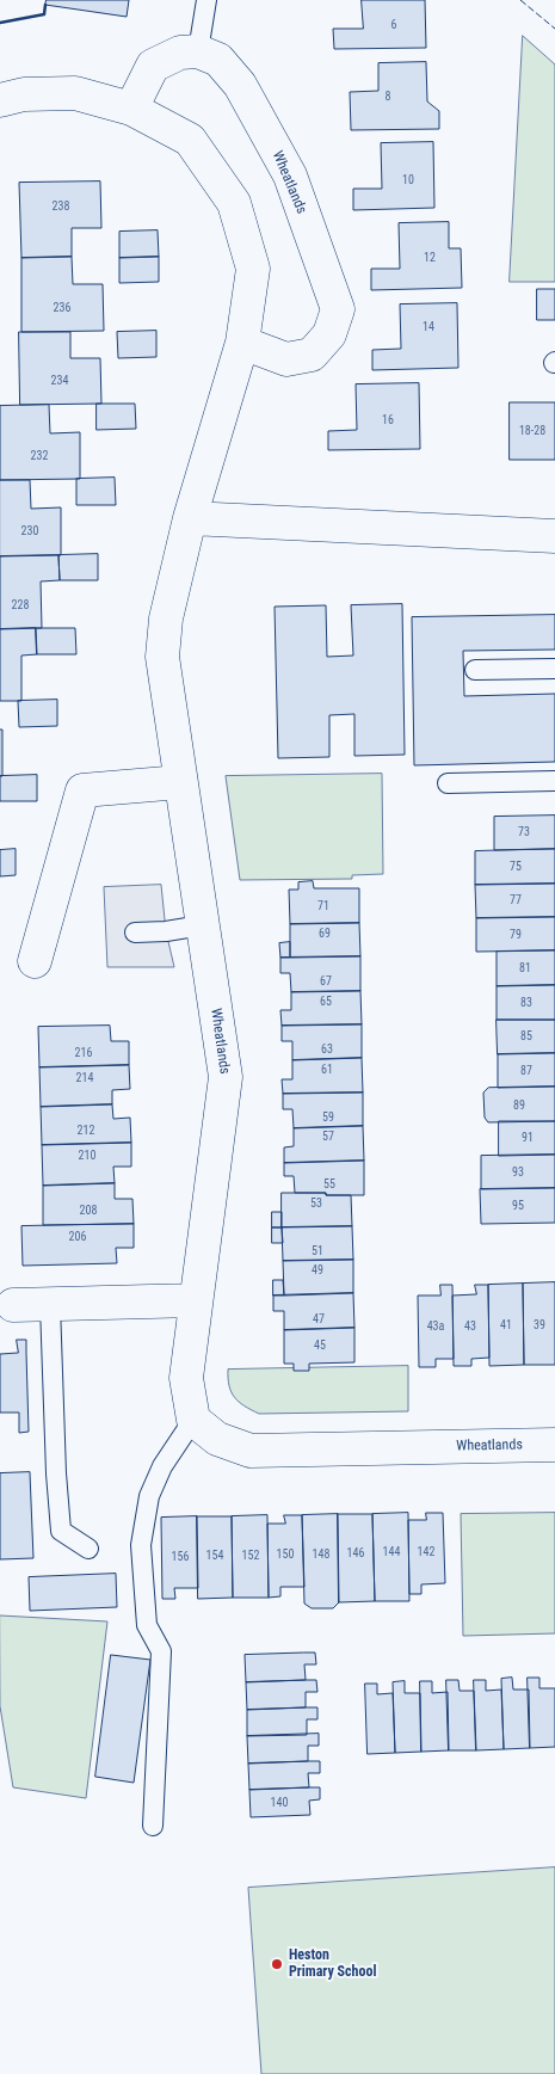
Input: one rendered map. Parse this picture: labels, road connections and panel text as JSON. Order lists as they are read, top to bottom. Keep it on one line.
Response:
{"streets":{"street":["Wheatlands"]},"places":["Heston Primary School"],"house_numbers":["6","8","10","238","12","236","14","234","16","18-28","232","230","228","73","75","77","71","69","79","81","67","65","83","85","63","216","61","87","214","89","59","212","57","91","210","93","55","53","95","208","206","51","49","47","41","39","43a","43","45","144","142","146","150","148","154","152","156","140"]}
